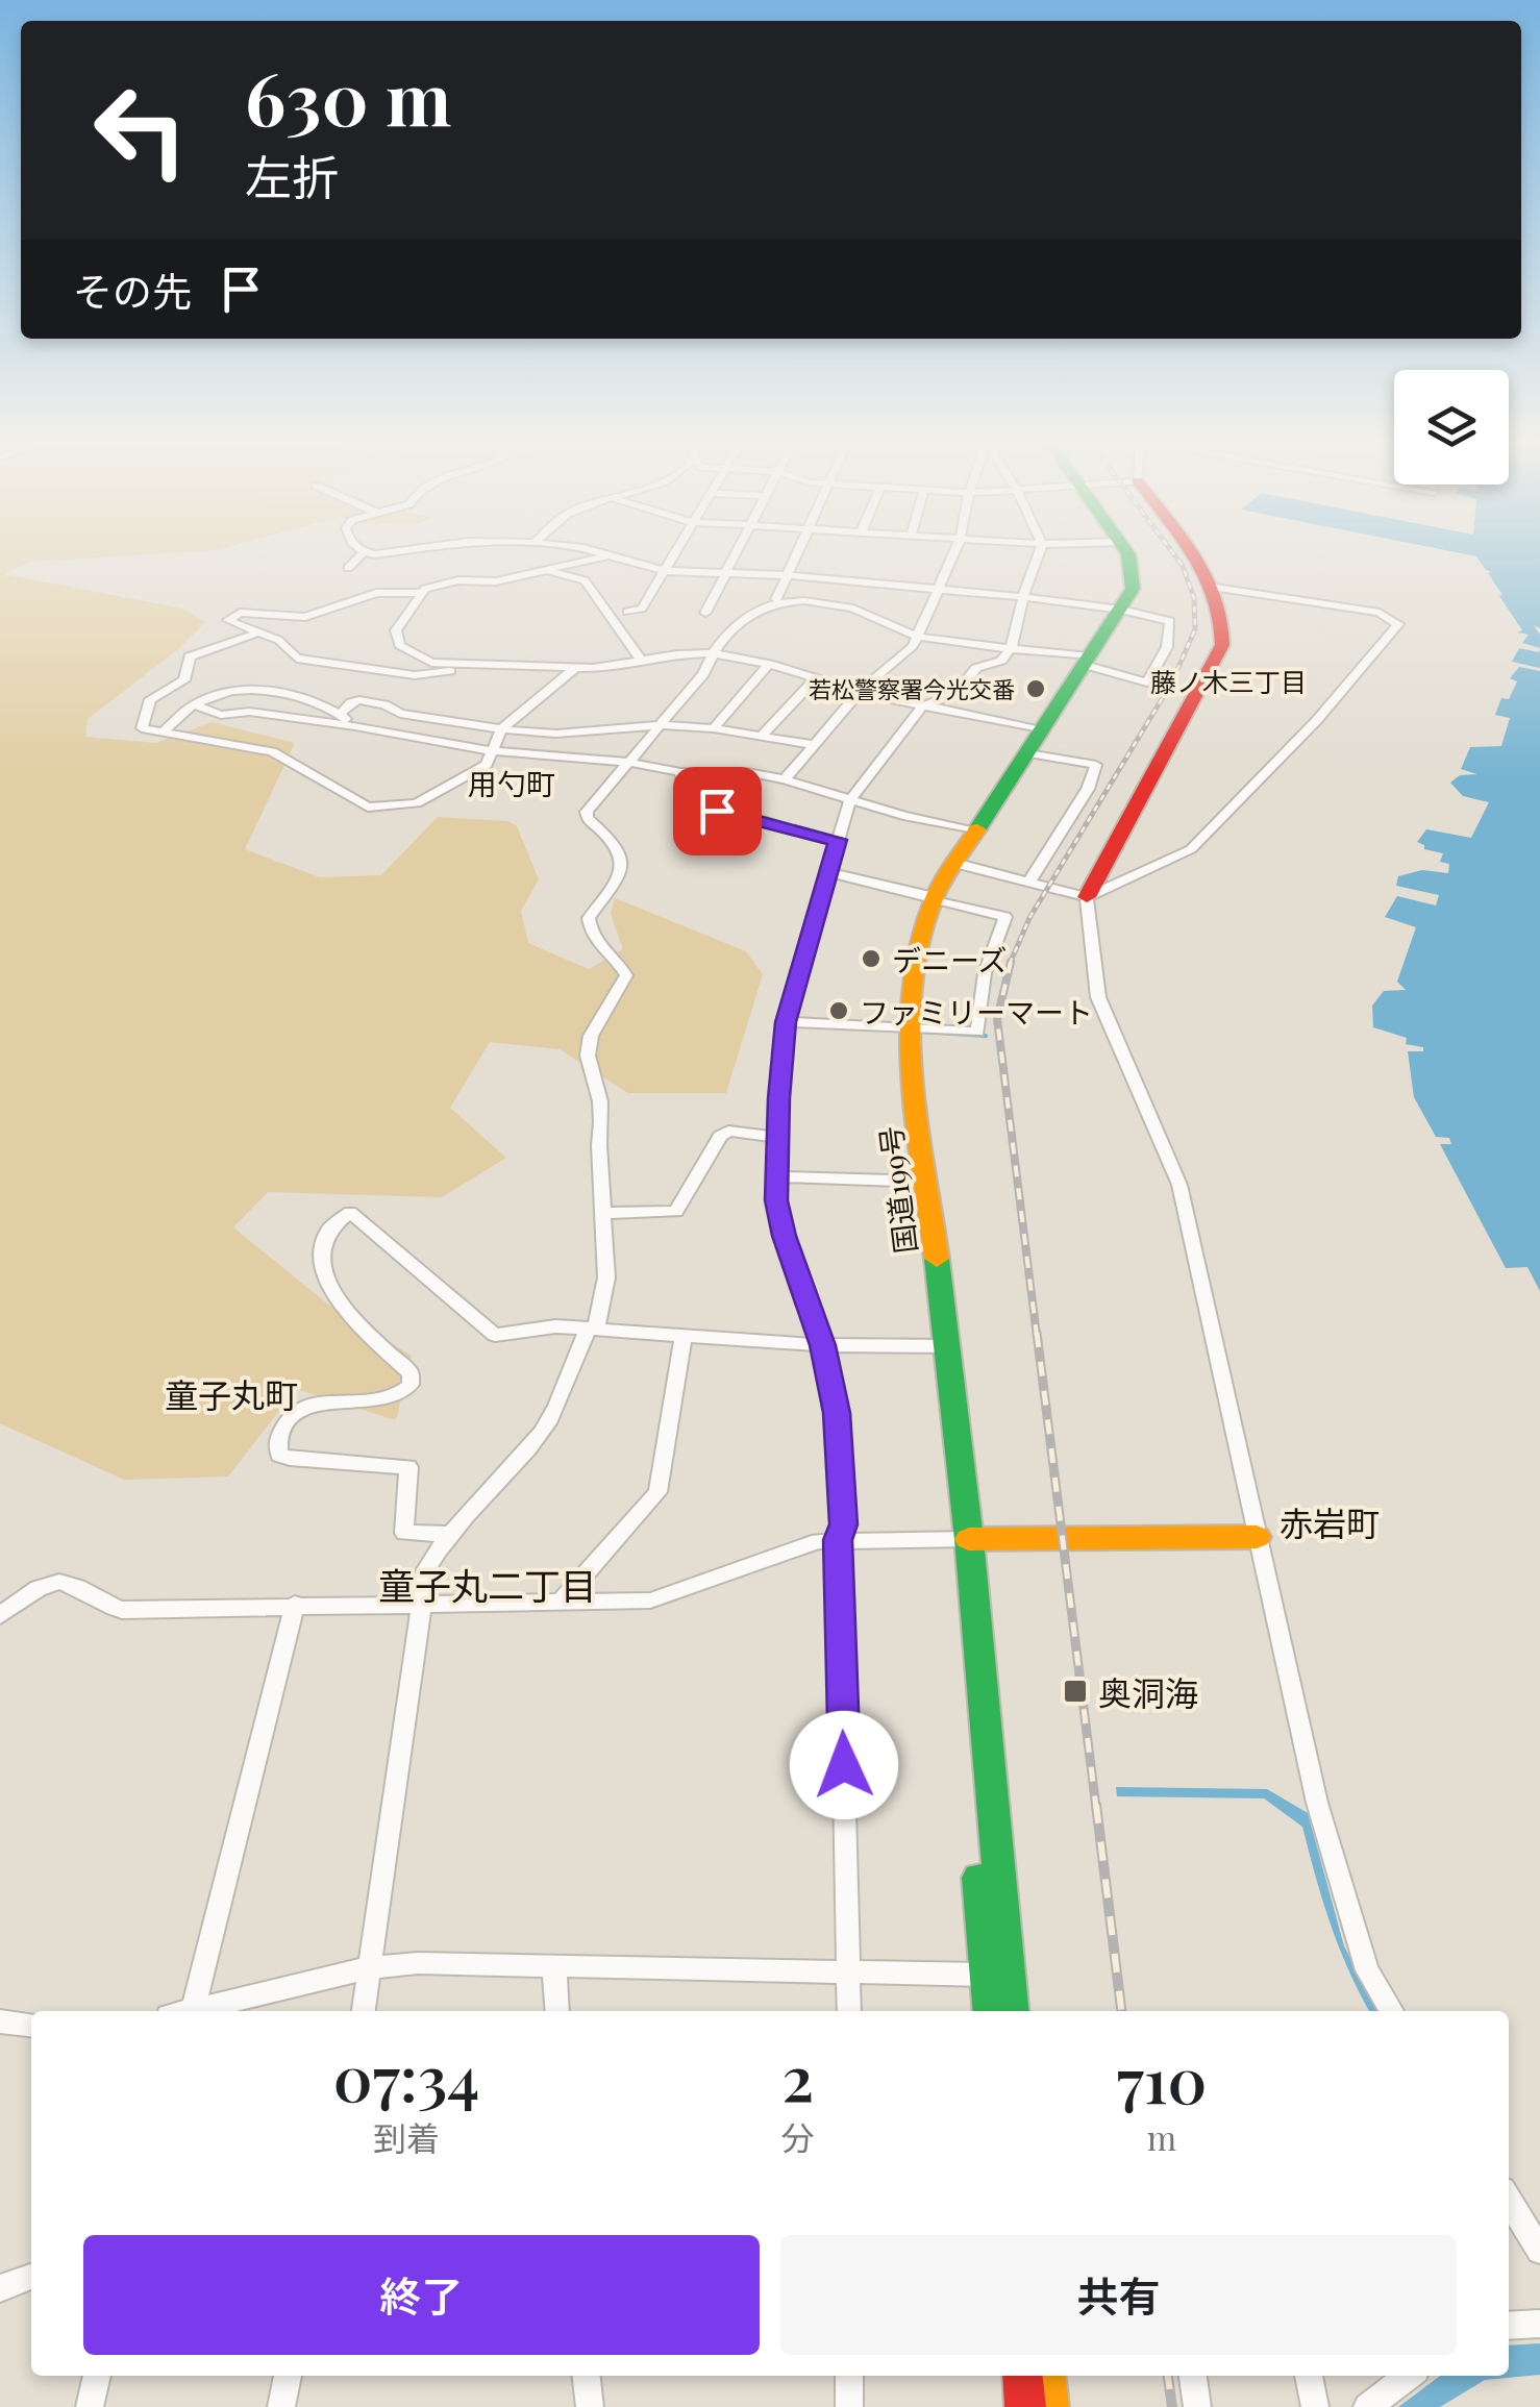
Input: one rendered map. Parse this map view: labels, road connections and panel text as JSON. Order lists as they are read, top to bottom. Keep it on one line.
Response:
{"streets":{"main road":["国道199号"]},"districts":["藤ノ木三丁目","用勺町","童子丸町","赤岩町","童子丸二丁目"],"places":{"other":["若松警察署今光交番","デニーズ","ファミリーマート"],"transit":["奥洞海"]},"page":{"turn":["630 m","左折"],"then":"その先","eta":["07:34","到着","2","分","710","m"],"buttons":["終了","共有"]}}
